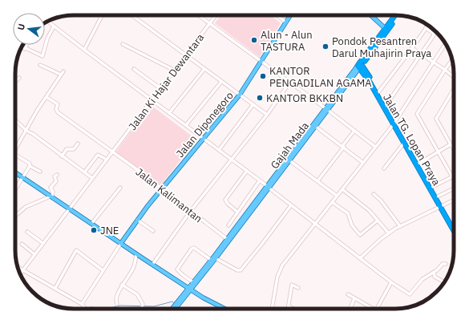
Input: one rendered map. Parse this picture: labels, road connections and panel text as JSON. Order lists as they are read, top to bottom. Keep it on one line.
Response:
{"streets":{"highway":["Jalan TG. Lopan Praya","Gajah Mada"],"main road":["Jalan Diponegoro"],"street":["Jalan Ki Hajar Dewantara","Jalan Kalimantan"]},"crossings":[["Jalan Ki Hajar Dewantara","Jalan Kalimantan"],["Jalan Diponegoro","Jalan Kalimantan"],["Jalan TG. Lopan Praya","Gajah Mada"],["Gajah Mada","Jalan Kalimantan"]],"places":["Alun - Alun TASTURA","Pondok Pesantren Darul Muhajirin Praya","KANTOR PENGADILAN AGAMA","KANTOR BKKBN","JNE"],"north":"left"}
